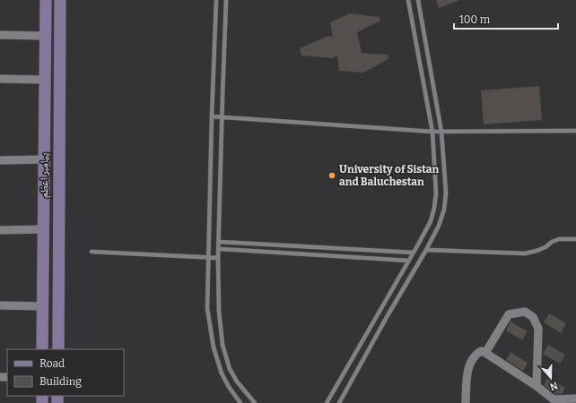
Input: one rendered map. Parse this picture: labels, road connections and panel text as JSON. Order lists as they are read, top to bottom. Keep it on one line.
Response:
{"streets":{"main road":["پیامبر اعظم"]},"places":["University of Sistan and Baluchestan"],"legend":["Road","Building"],"scale_bar":"100 m","north":"bottom"}
